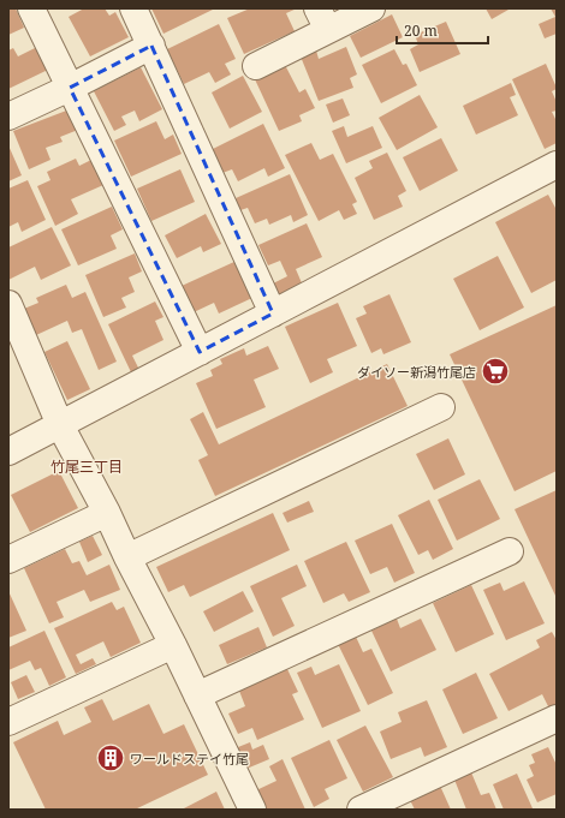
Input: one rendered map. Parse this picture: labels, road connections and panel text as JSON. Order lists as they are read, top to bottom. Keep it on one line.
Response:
{"districts":["竹尾三丁目"],"places":{"supermarket":["ダイソー新潟竹尾店"],"building":["ワールドステイ竹尾"]},"scale_bar":"20 m"}
